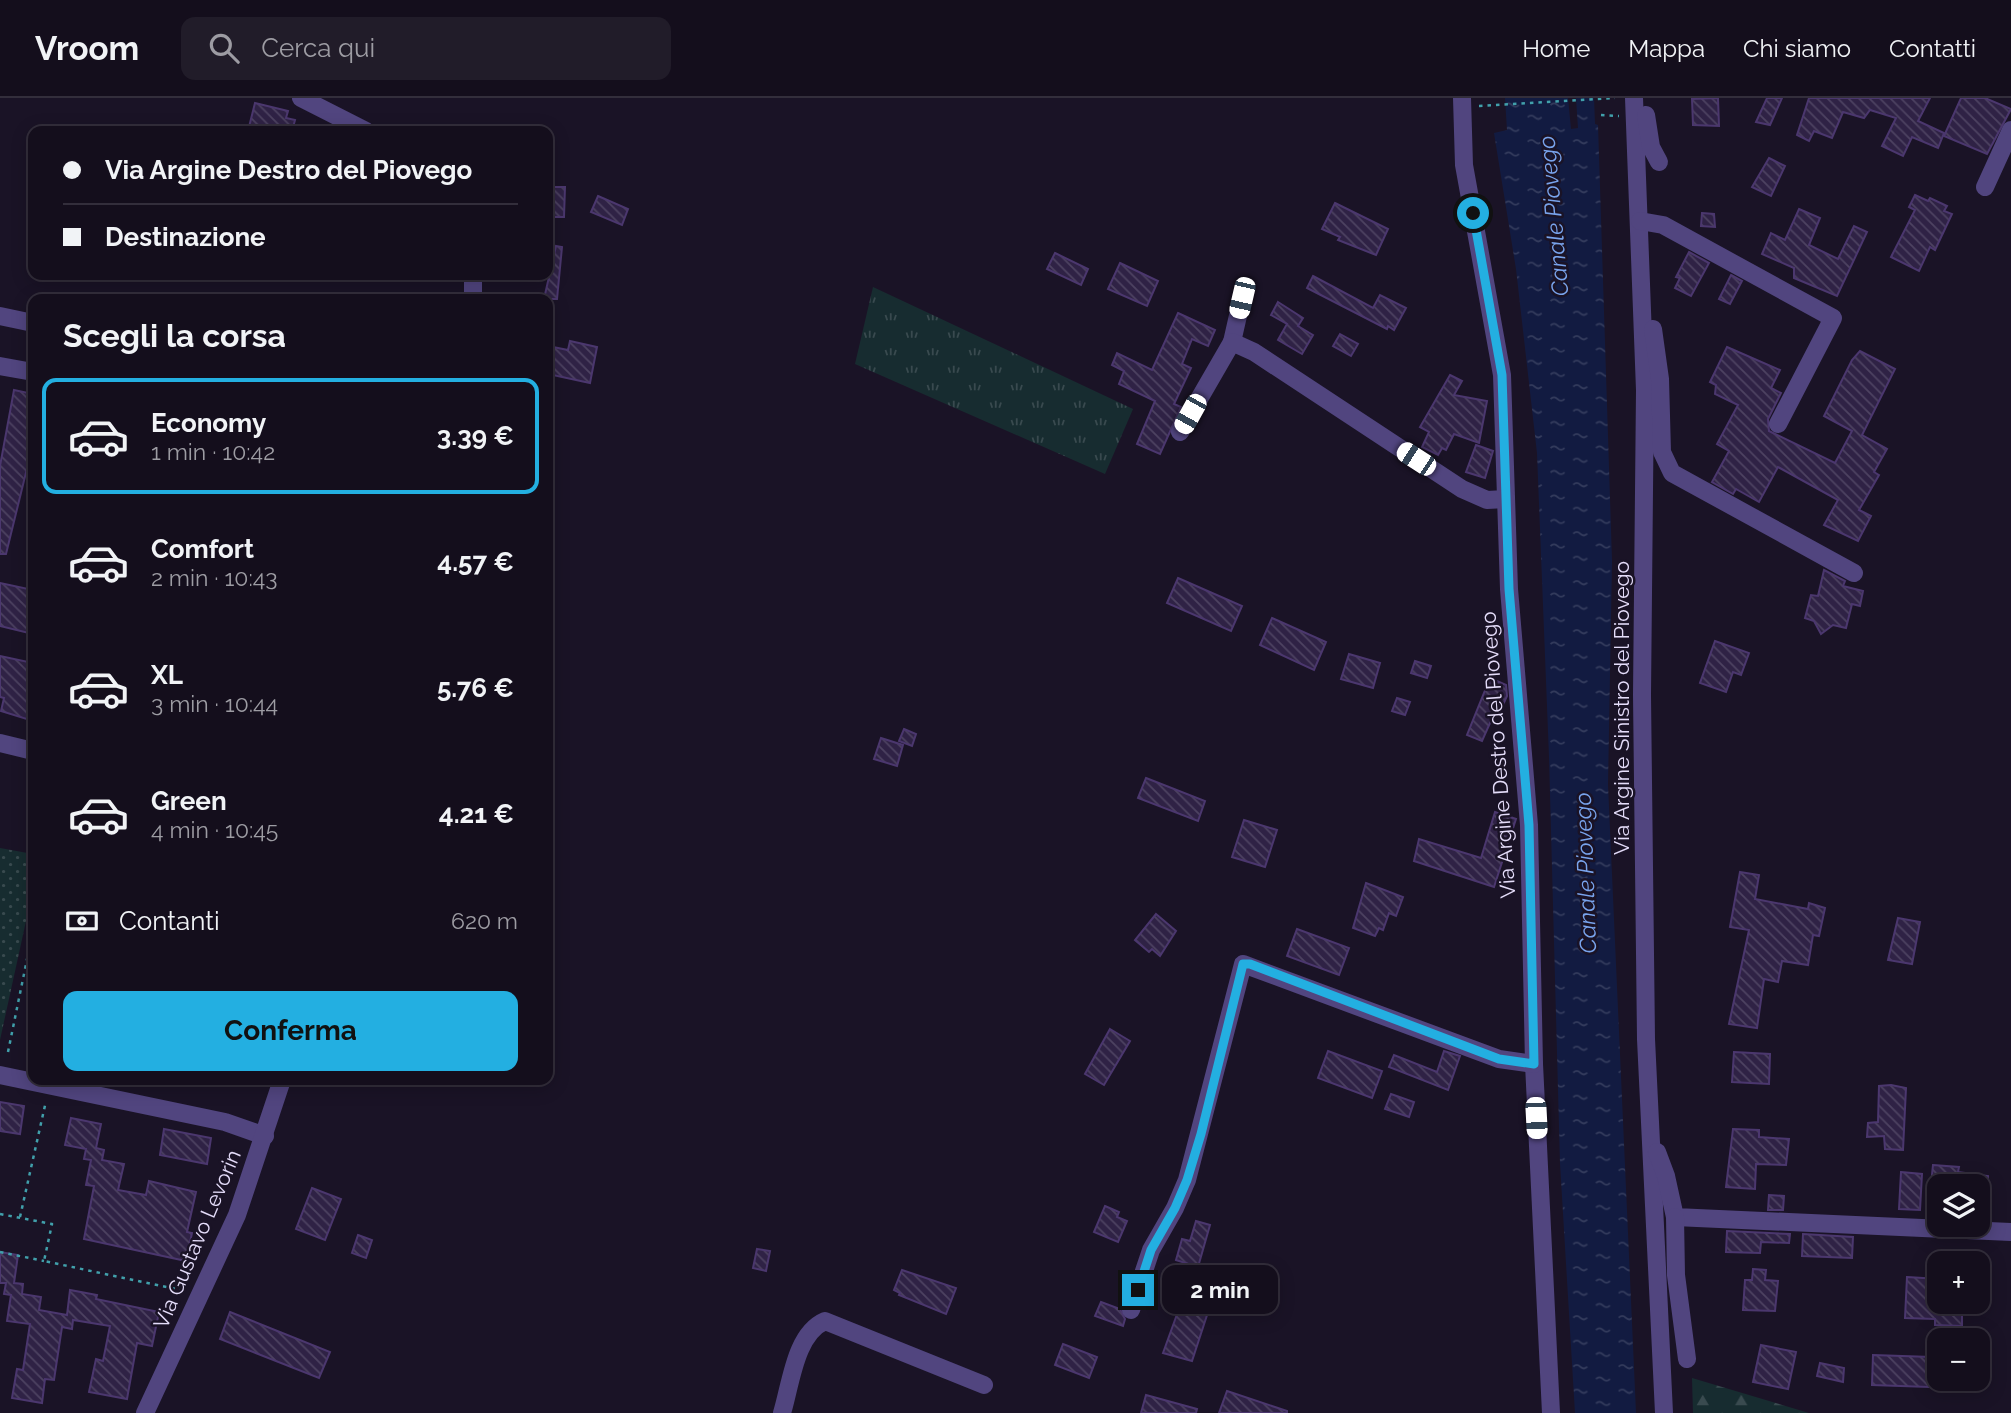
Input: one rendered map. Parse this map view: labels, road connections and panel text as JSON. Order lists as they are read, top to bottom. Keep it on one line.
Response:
{"streets":{"street":["Via Argine Sinistro del Piovego","Via Argine Destro del Piovego","Via Gustavo Levorin"]},"water":["Canale Piovego"],"page":{"header":"Vroom","search":"Cerca qui","nav":["Home","Mappa","Chi siamo","Contatti"],"banner":["Via Argine Destro del Piovego","Destinazione"],"heading":"Scegli la corsa","list":[{"name":"Economy","note":"1 min · 10:42","value":"3.39 €"},{"name":"Comfort","note":"2 min · 10:43","value":"4.57 €"},{"name":"XL","note":"3 min · 10:44","value":"5.76 €"},{"name":"Green","note":"4 min · 10:45","value":"4.21 €"}],"pay":["Contanti","620 m"],"buttons":"Conferma","map_buttons":["+","−"],"bubble":"2 min"}}
